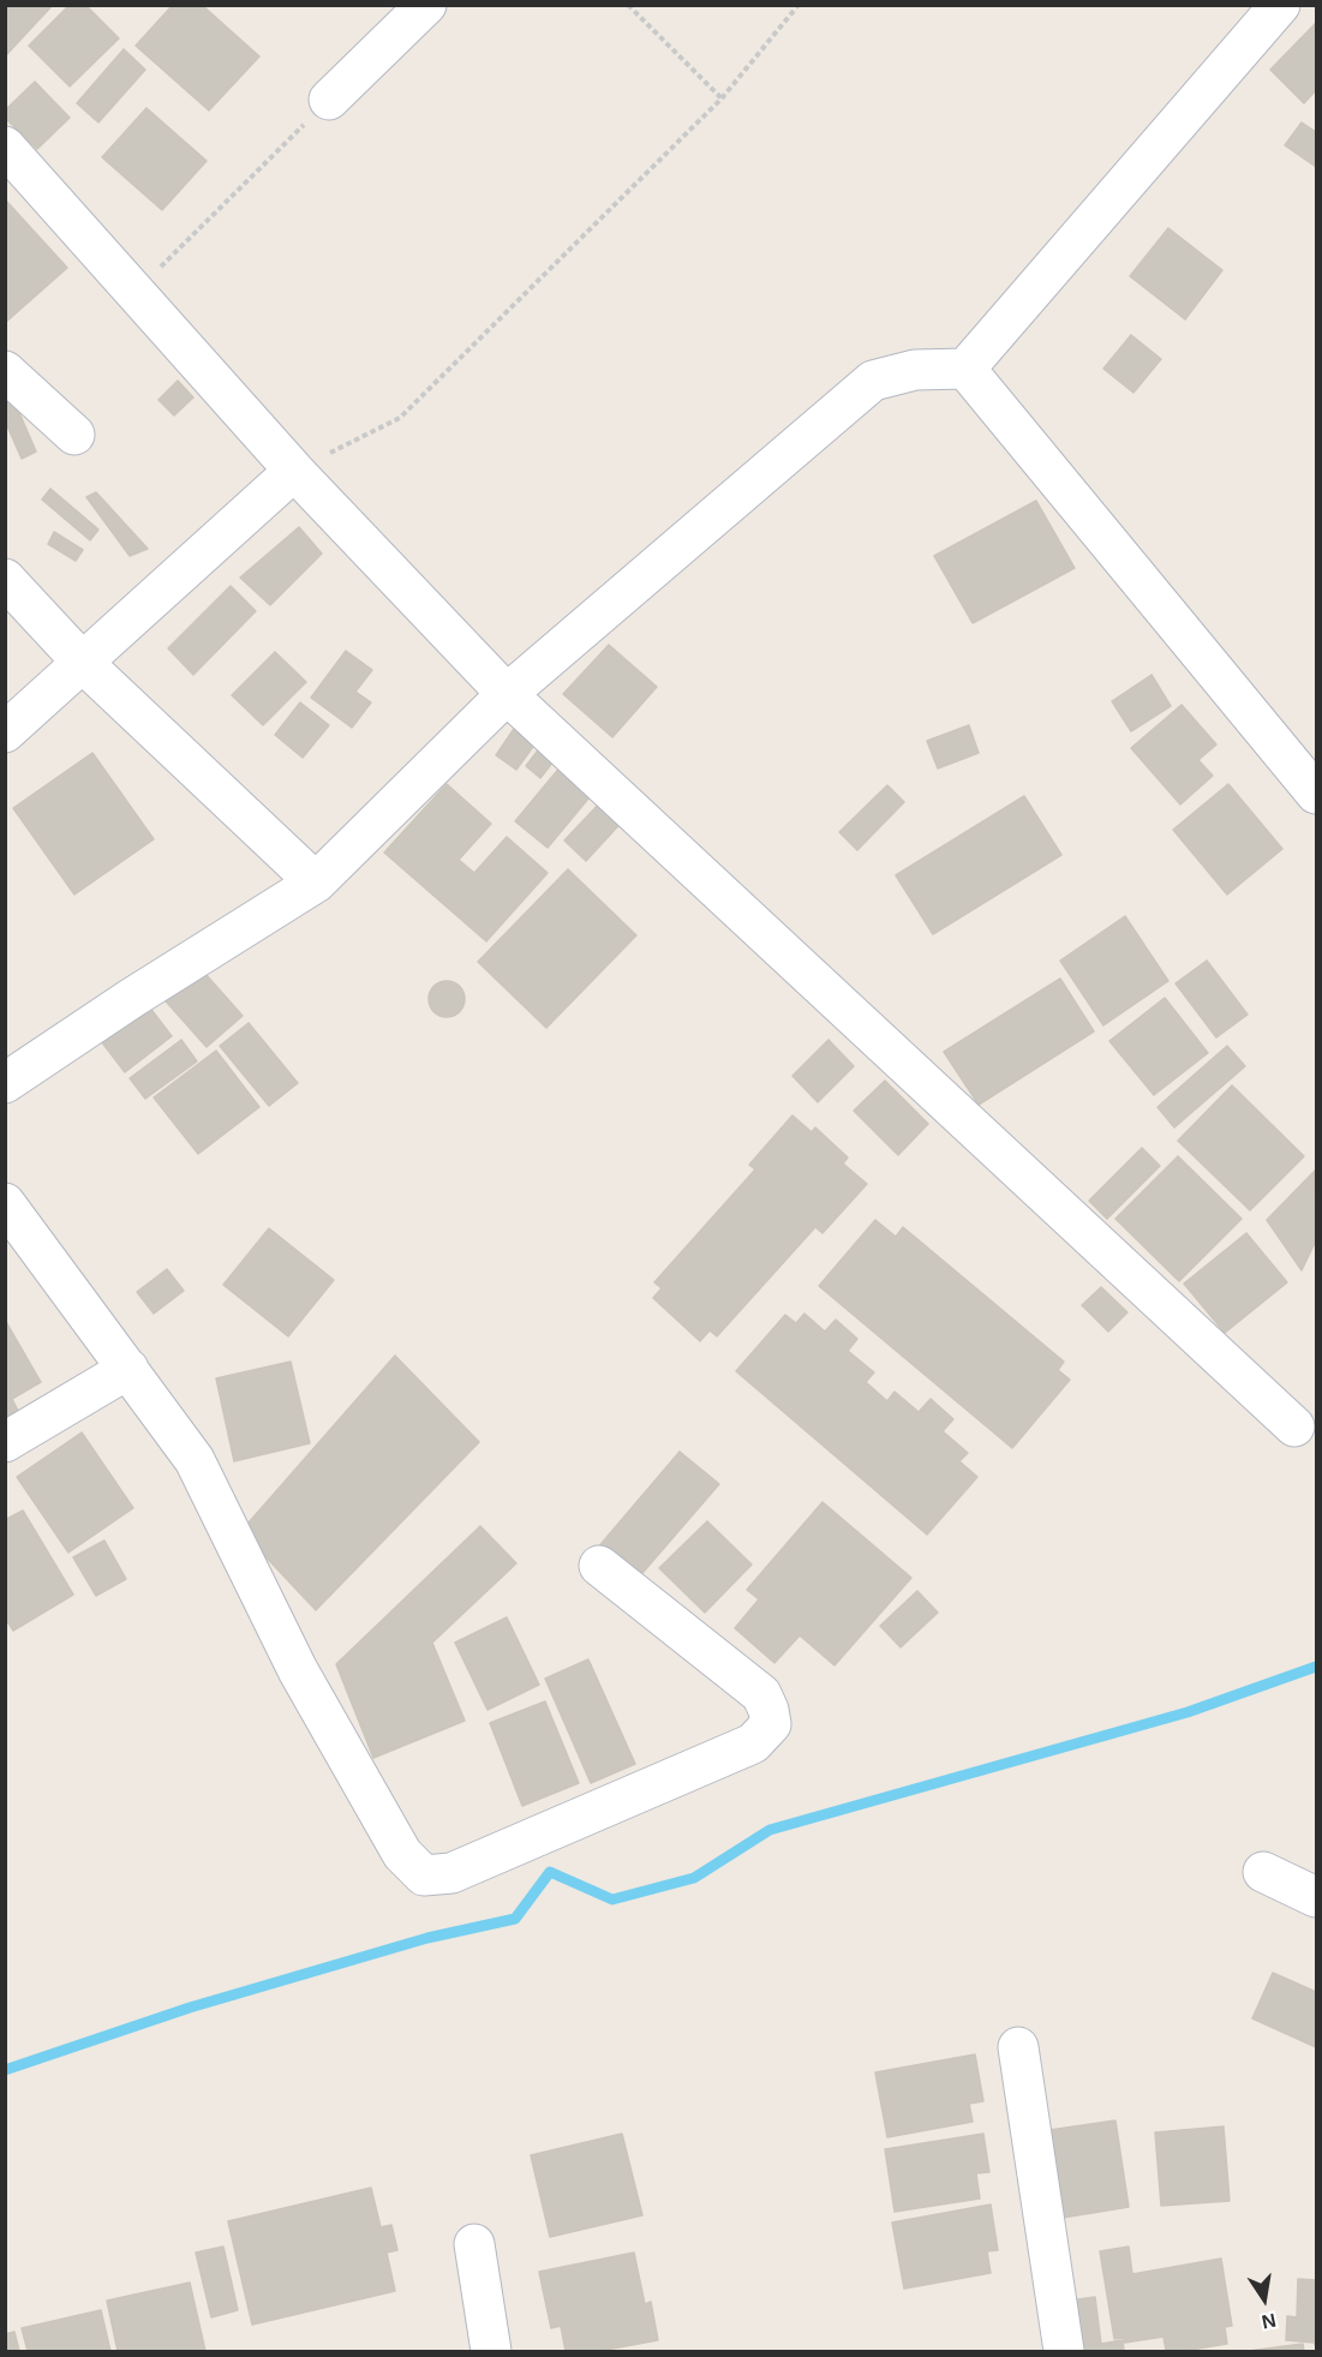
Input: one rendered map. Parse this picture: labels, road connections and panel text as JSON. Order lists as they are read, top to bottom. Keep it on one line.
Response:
{"north":"bottom"}
